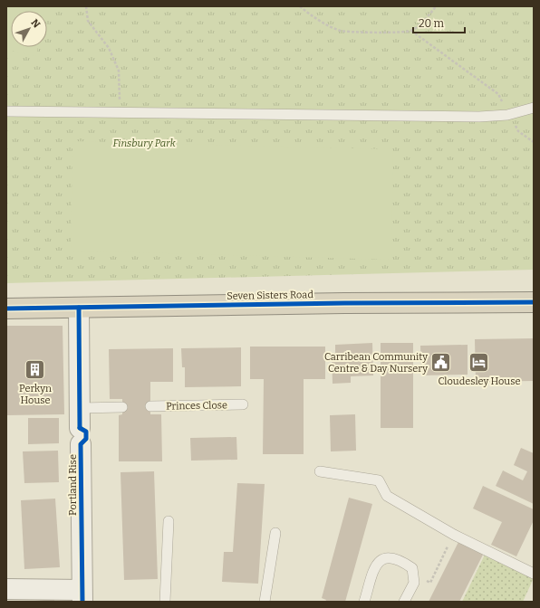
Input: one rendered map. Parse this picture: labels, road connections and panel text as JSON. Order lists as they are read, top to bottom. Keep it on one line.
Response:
{"streets":{"highway":["Seven Sisters Road"],"street":["Portland Rise"],"lane":["Princes Close"]},"crossings":[["Seven Sisters Road","Portland Rise"]],"parks":["Finsbury Park"],"places":{"public building":["Carribean Community Centre & Day Nursery"],"hotel":["Cloudesley House"],"building":["Perkyn House"]},"scale_bar":"20 m","north":"top right"}
